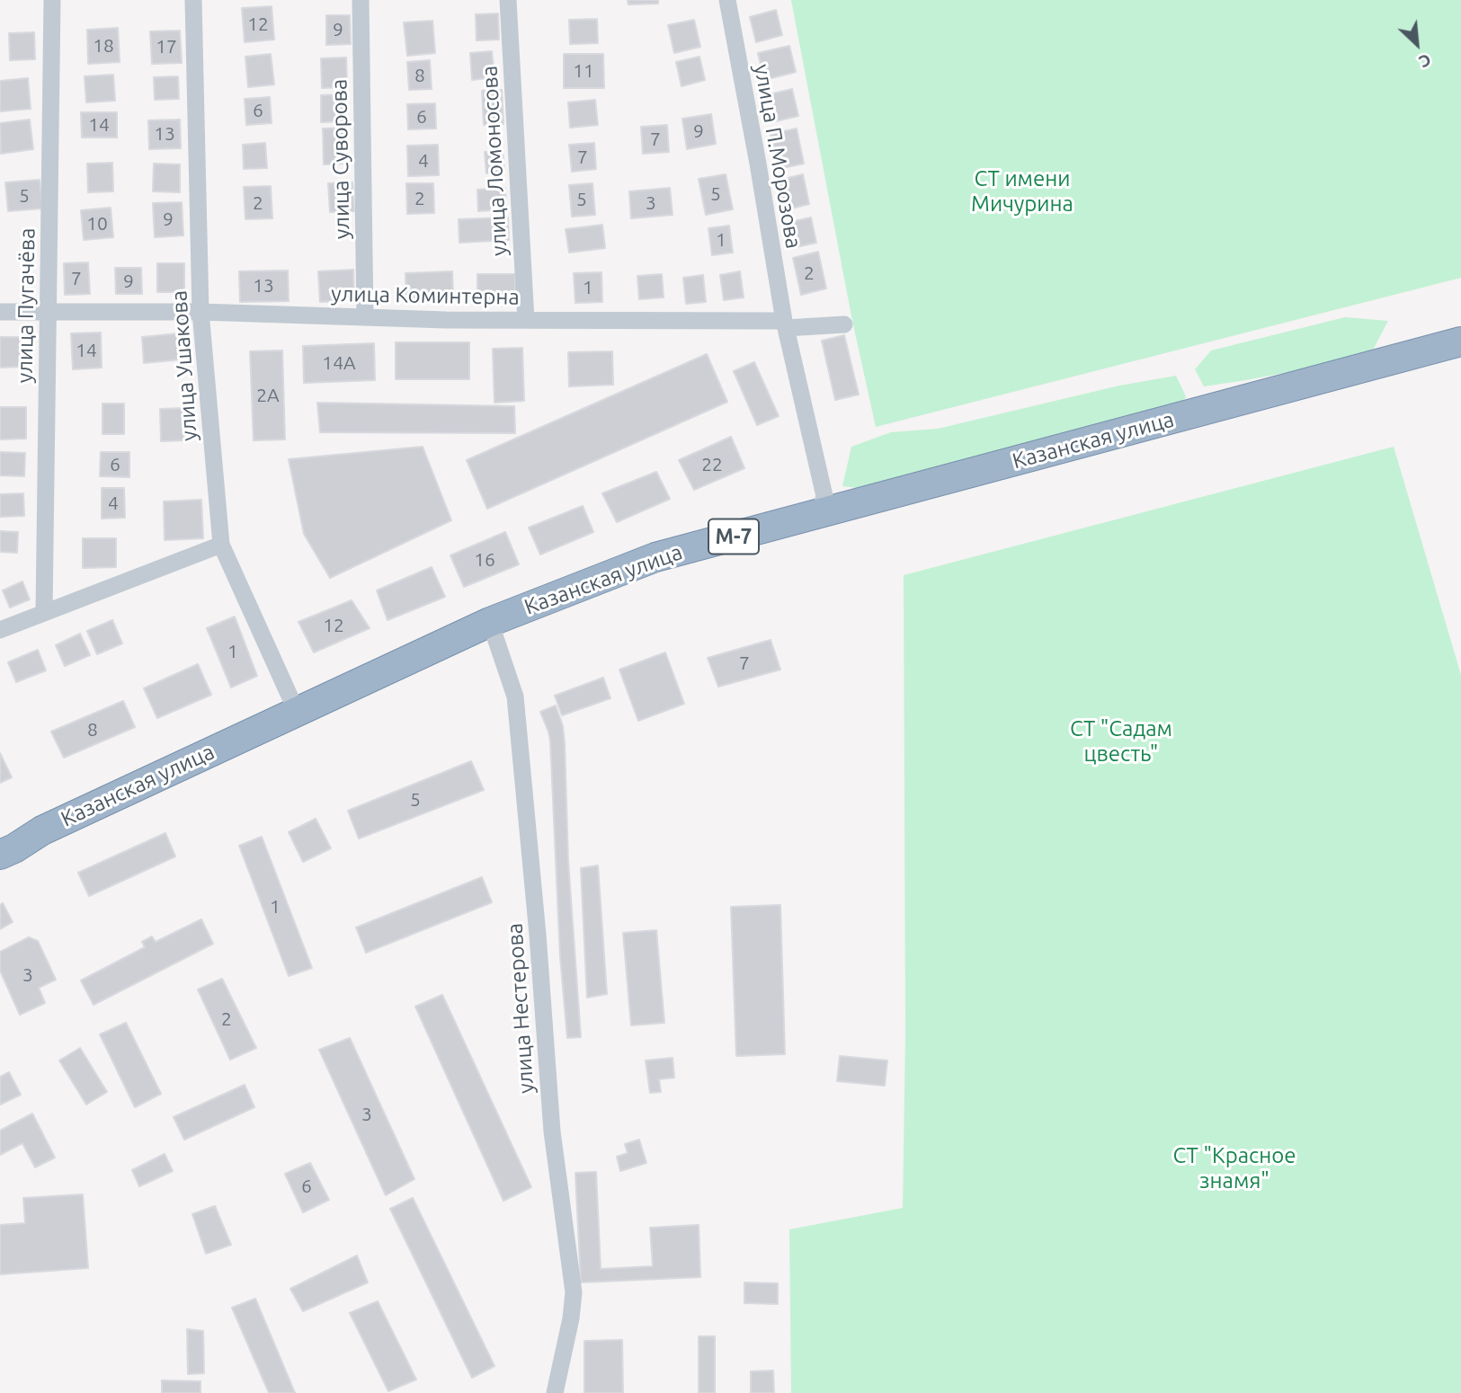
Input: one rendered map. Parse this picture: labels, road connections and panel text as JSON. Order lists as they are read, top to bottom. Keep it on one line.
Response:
{"streets":{"highway":["Казанская улица","М-7"],"street":["улица П.Морозова","улица Суворова","улица Ломоносова","улица Коминтерна","улица Пугачёва","улица Ушакова","улица Нестерова"]},"crossings":[["улица П.Морозова","улица Коминтерна"],["улица П.Морозова","Казанская улица"],["улица Суворова","улица Коминтерна"],["улица Ломоносова","улица Коминтерна"],["улица Коминтерна","улица Пугачёва"],["улица Коминтерна","улица Ушакова"],["улица Ушакова","Казанская улица"],["Казанская улица","улица Нестерова"]],"parks":["СТ имени Мичурина","СТ \"Садам цвесть\"","СТ \"Красное знамя\""],"house_numbers":["12","9","18","17","11","8","6","6","14","9","13","7","7","4","5","5","2","5","2","3","9","10","1","2","7","9","13","1","14","14А","2А","6","22","4","16","12","1","7","8","5","1","3","2","3","6"],"north":"bottom right"}
